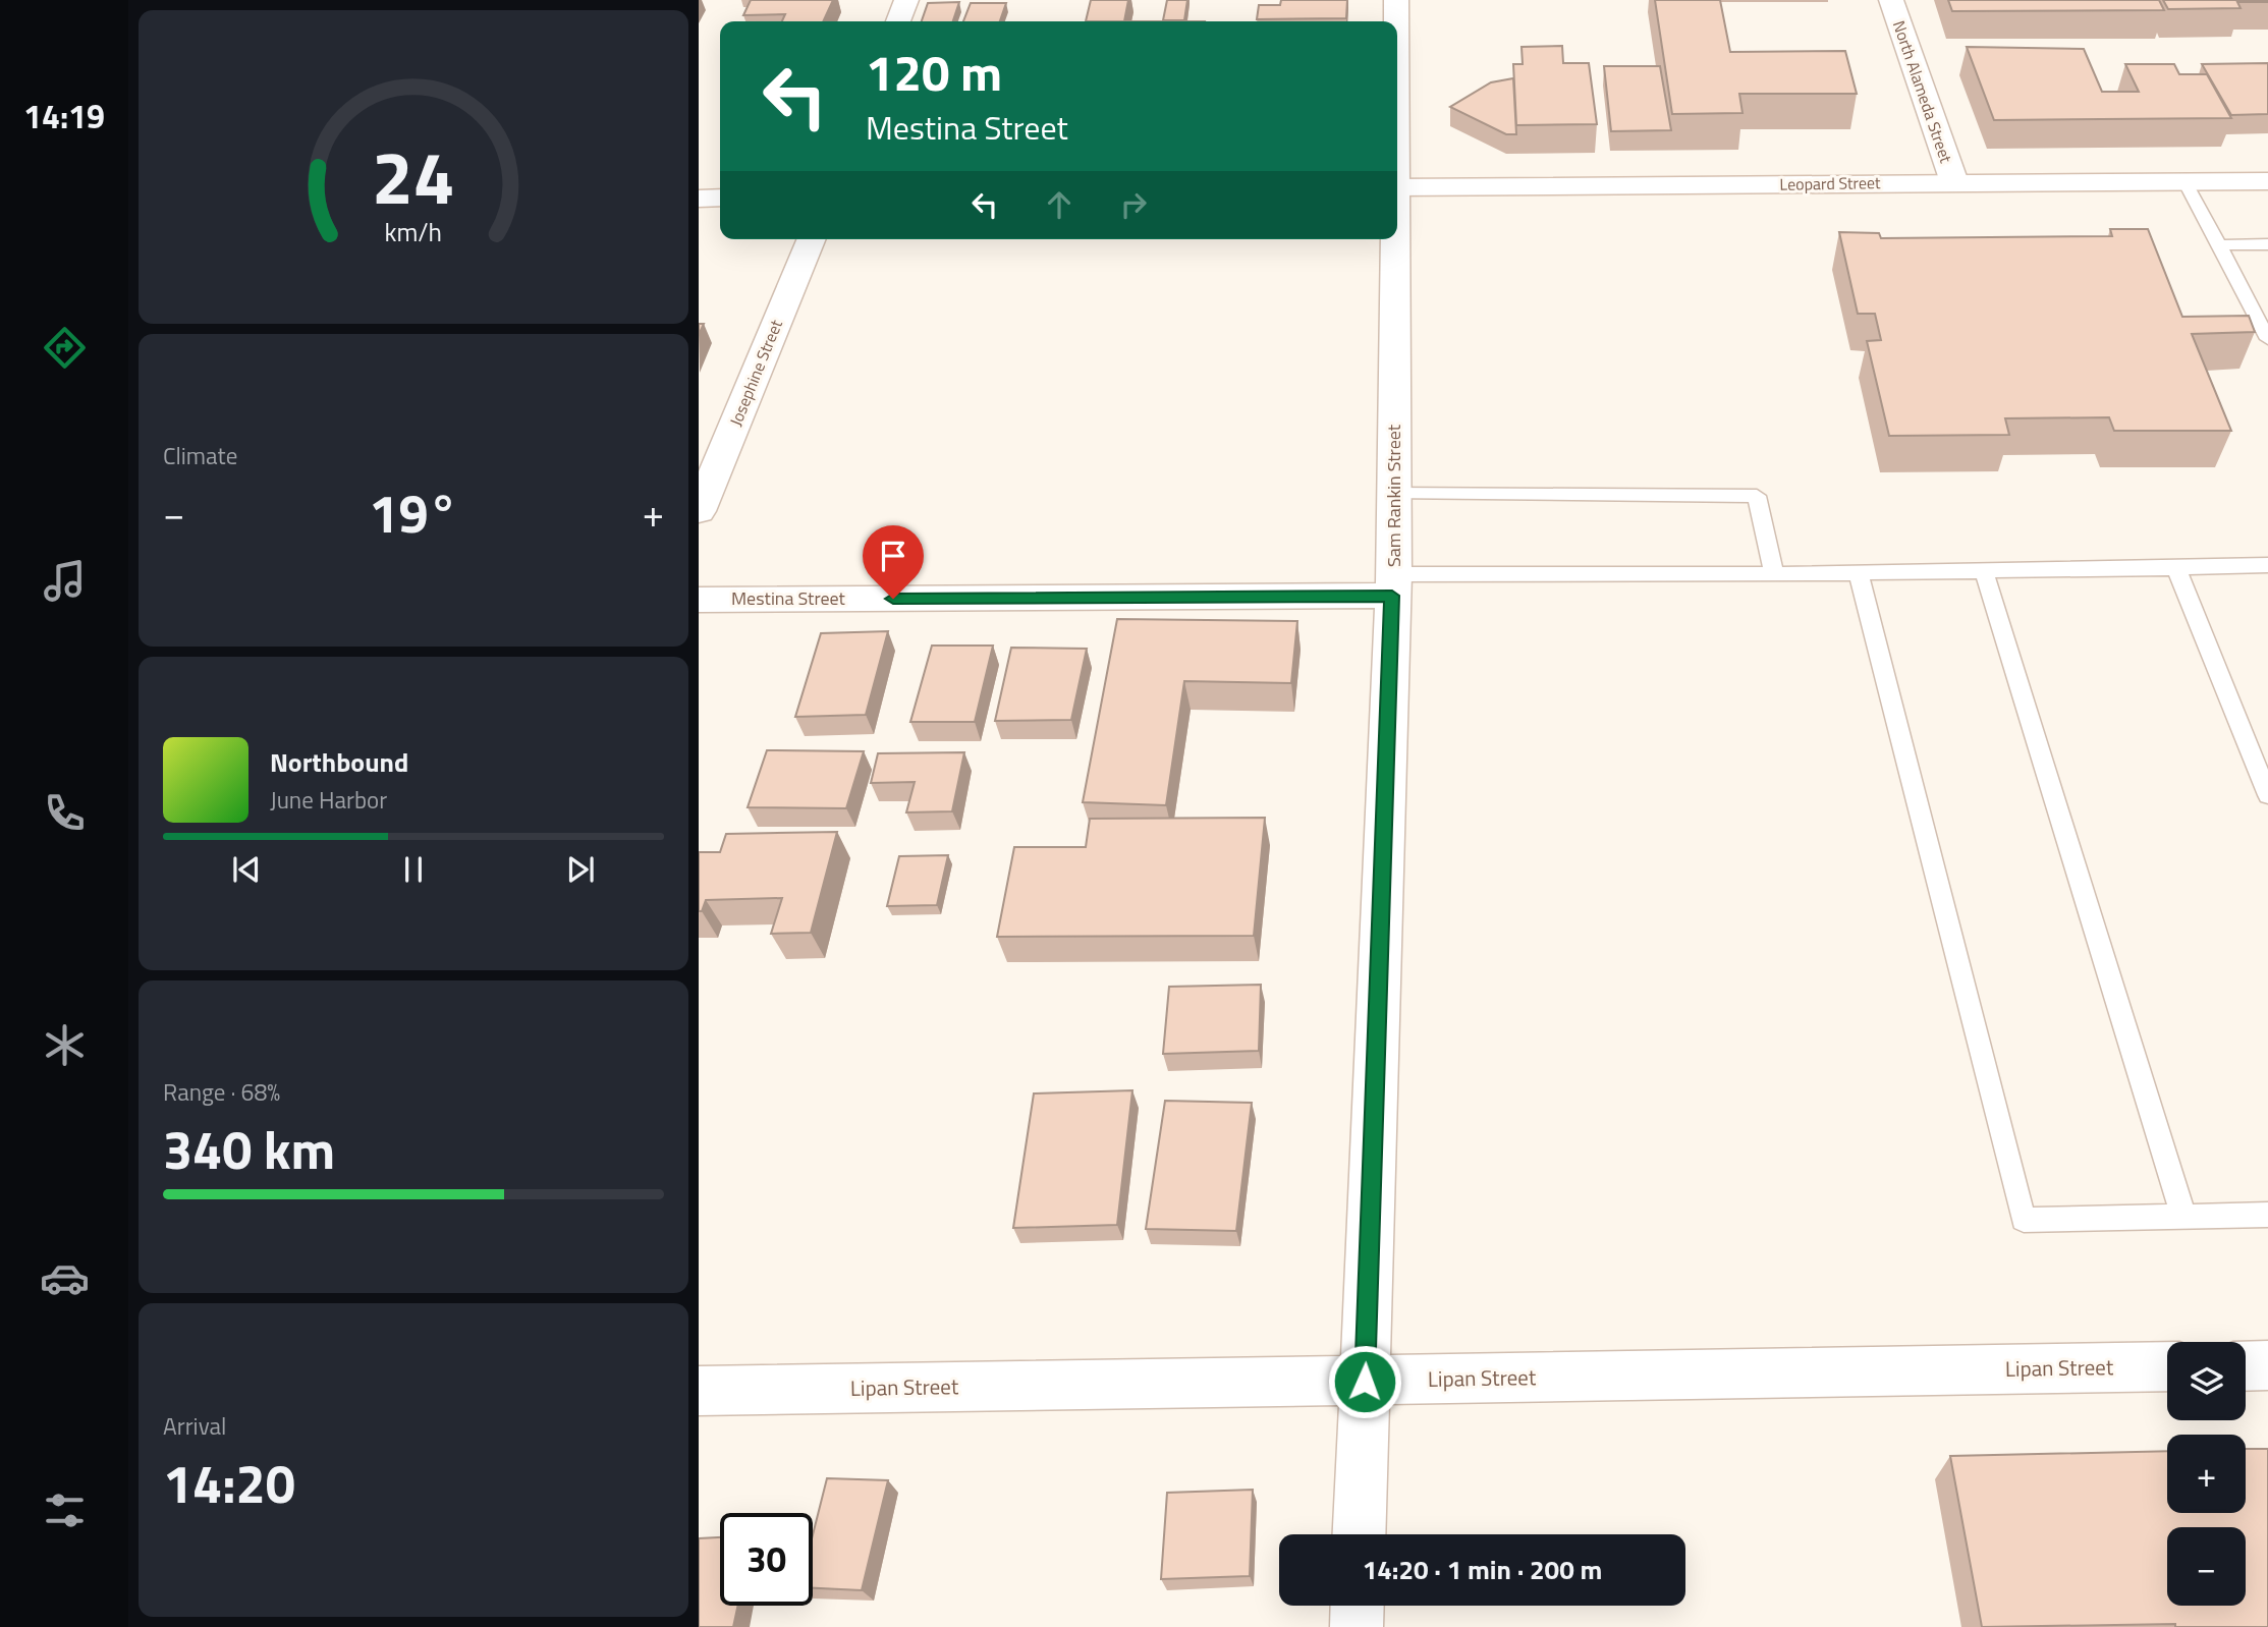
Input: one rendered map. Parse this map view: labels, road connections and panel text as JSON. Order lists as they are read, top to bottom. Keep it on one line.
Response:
{"streets":{"street":["North Alameda Street","Leopard Street","Josephine Street","Sam Rankin Street","Mestina Street","Lipan Street"]},"crossings":[["North Alameda Street","Leopard Street"],["Sam Rankin Street","Mestina Street"],["Sam Rankin Street","Lipan Street"]],"page":{"tabs":"14:19","turn":["120 m","Mestina Street"],"tile":["Climate",["Range · 68%","340 km"],["Arrival","14:20"]],"heat":["−","19°","+"],"song":["Northbound","June Harbor"],"map_buttons":["+","−"],"limit":"30","trip":"14:20 · 1 min · 200 m","gauge":["24","km/h"]}}
